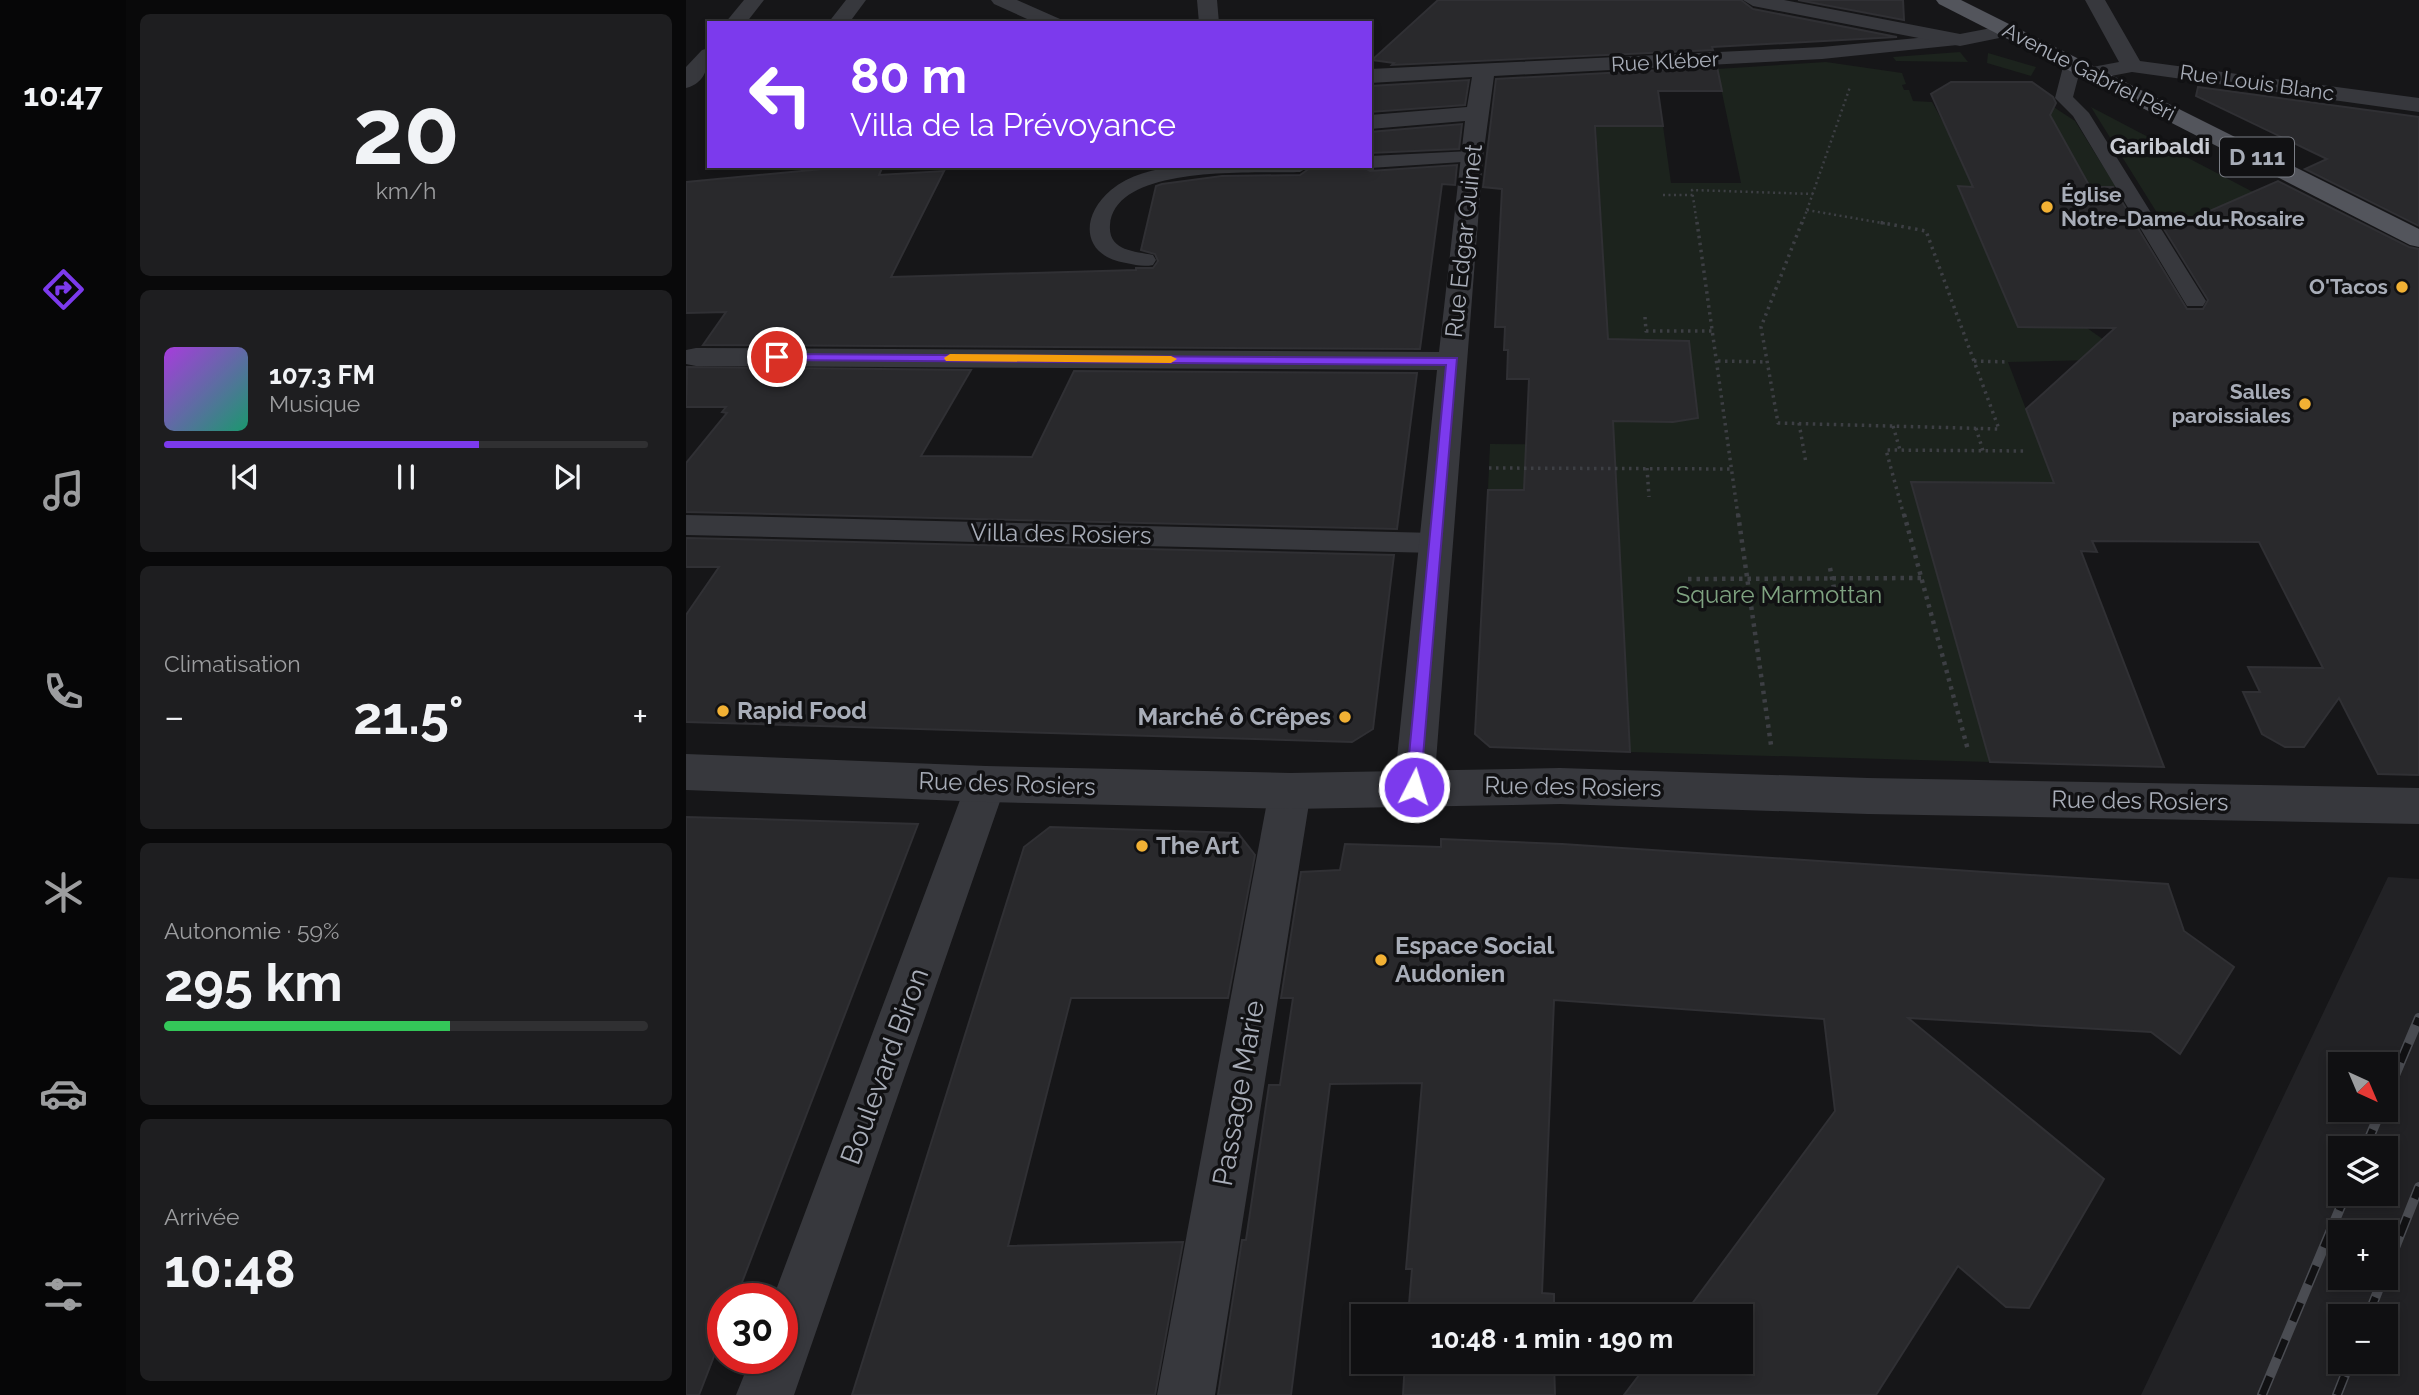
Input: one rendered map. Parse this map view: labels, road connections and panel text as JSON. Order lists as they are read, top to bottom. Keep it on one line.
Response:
{"streets":{"main road":["Avenue Gabriel Péri","D 111"],"street":["Rue Kléber","Rue Louis Blanc","Rue Edgar Quinet","Rue des Rosiers","Boulevard Biron","Passage Marie"],"lane":["Villa des Rosiers"]},"crossings":[["Rue Kléber","Avenue Gabriel Péri"],["Rue Kléber","Rue Edgar Quinet"],["Avenue Gabriel Péri","Rue Louis Blanc"],["Rue Edgar Quinet","Villa des Rosiers"],["Rue Edgar Quinet","Rue des Rosiers"],["Rue des Rosiers","Boulevard Biron"],["Rue des Rosiers","Passage Marie"]],"districts":["Garibaldi"],"parks":["Square Marmottan"],"places":["Église Notre-Dame-du-Rosaire","O'Tacos","Salles paroissiales","Rapid Food","Marché ô Crêpes","The Art","Espace Social Audonien"],"north":"bottom right","page":{"tabs":"10:47","tile":[["20","km/h"],"Climatisation",["Autonomie · 59%","295 km"],["Arrivée","10:48"]],"turn":["80 m","Villa de la Prévoyance"],"song":["107.3 FM","Musique"],"heat":["−","21.5°","+"],"map_buttons":["+","−"],"limit":"30","trip":"10:48 · 1 min · 190 m"}}
